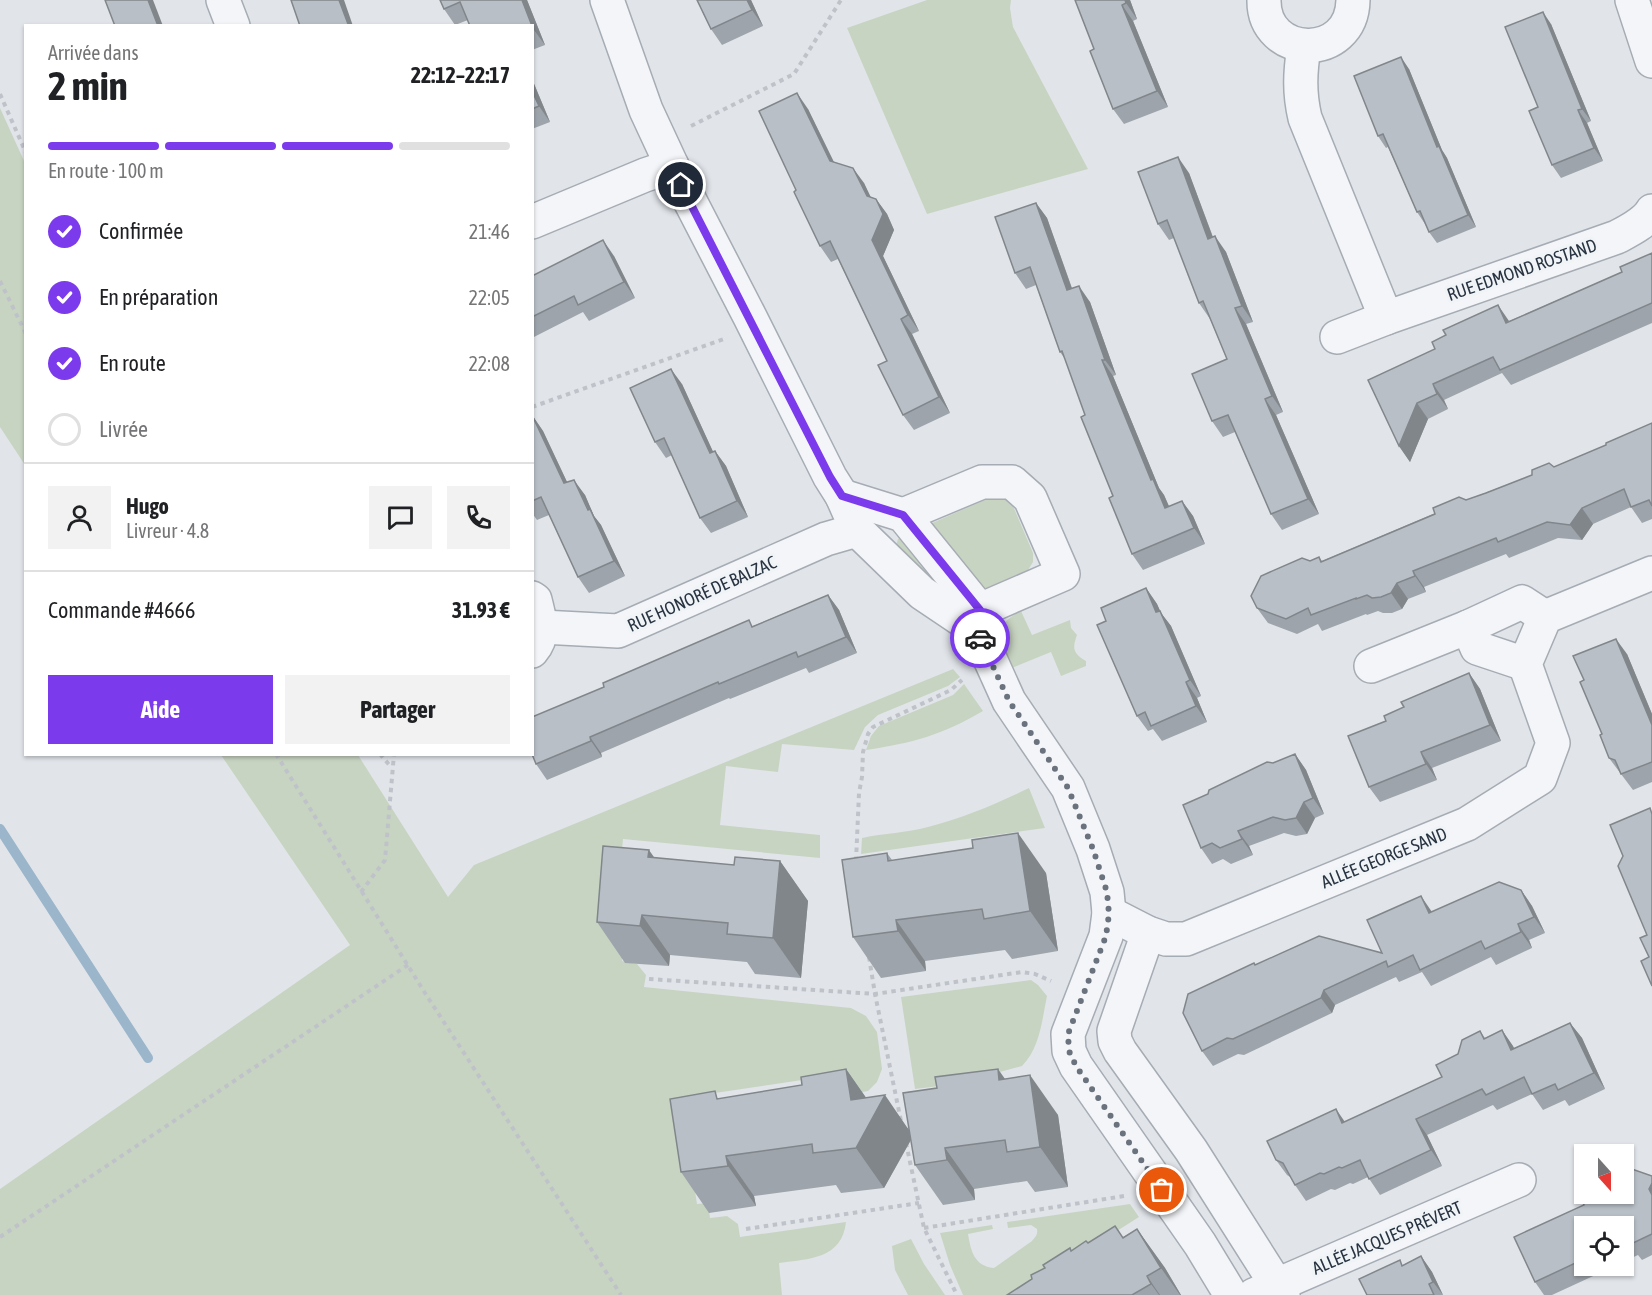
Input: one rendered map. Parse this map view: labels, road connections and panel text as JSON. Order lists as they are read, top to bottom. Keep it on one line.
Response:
{"streets":{"street":["RUE EDMOND ROSTAND","RUE HONORÉ DE BALZAC","ALLÉE GEORGE SAND","ALLÉE JACQUES PRÉVERT"]},"north":"bottom","page":{"heading":["2 min","Arrivée dans","22:12–22:17"],"panel":["Hugo","Livreur · 4.8","Commande #4666","31.93 €"],"bar":"En route · 100 m","list":[["Confirmée","21:46"],["En préparation","22:05"],["En route","22:08"],"Livrée"],"buttons":["Aide","Partager"]}}
